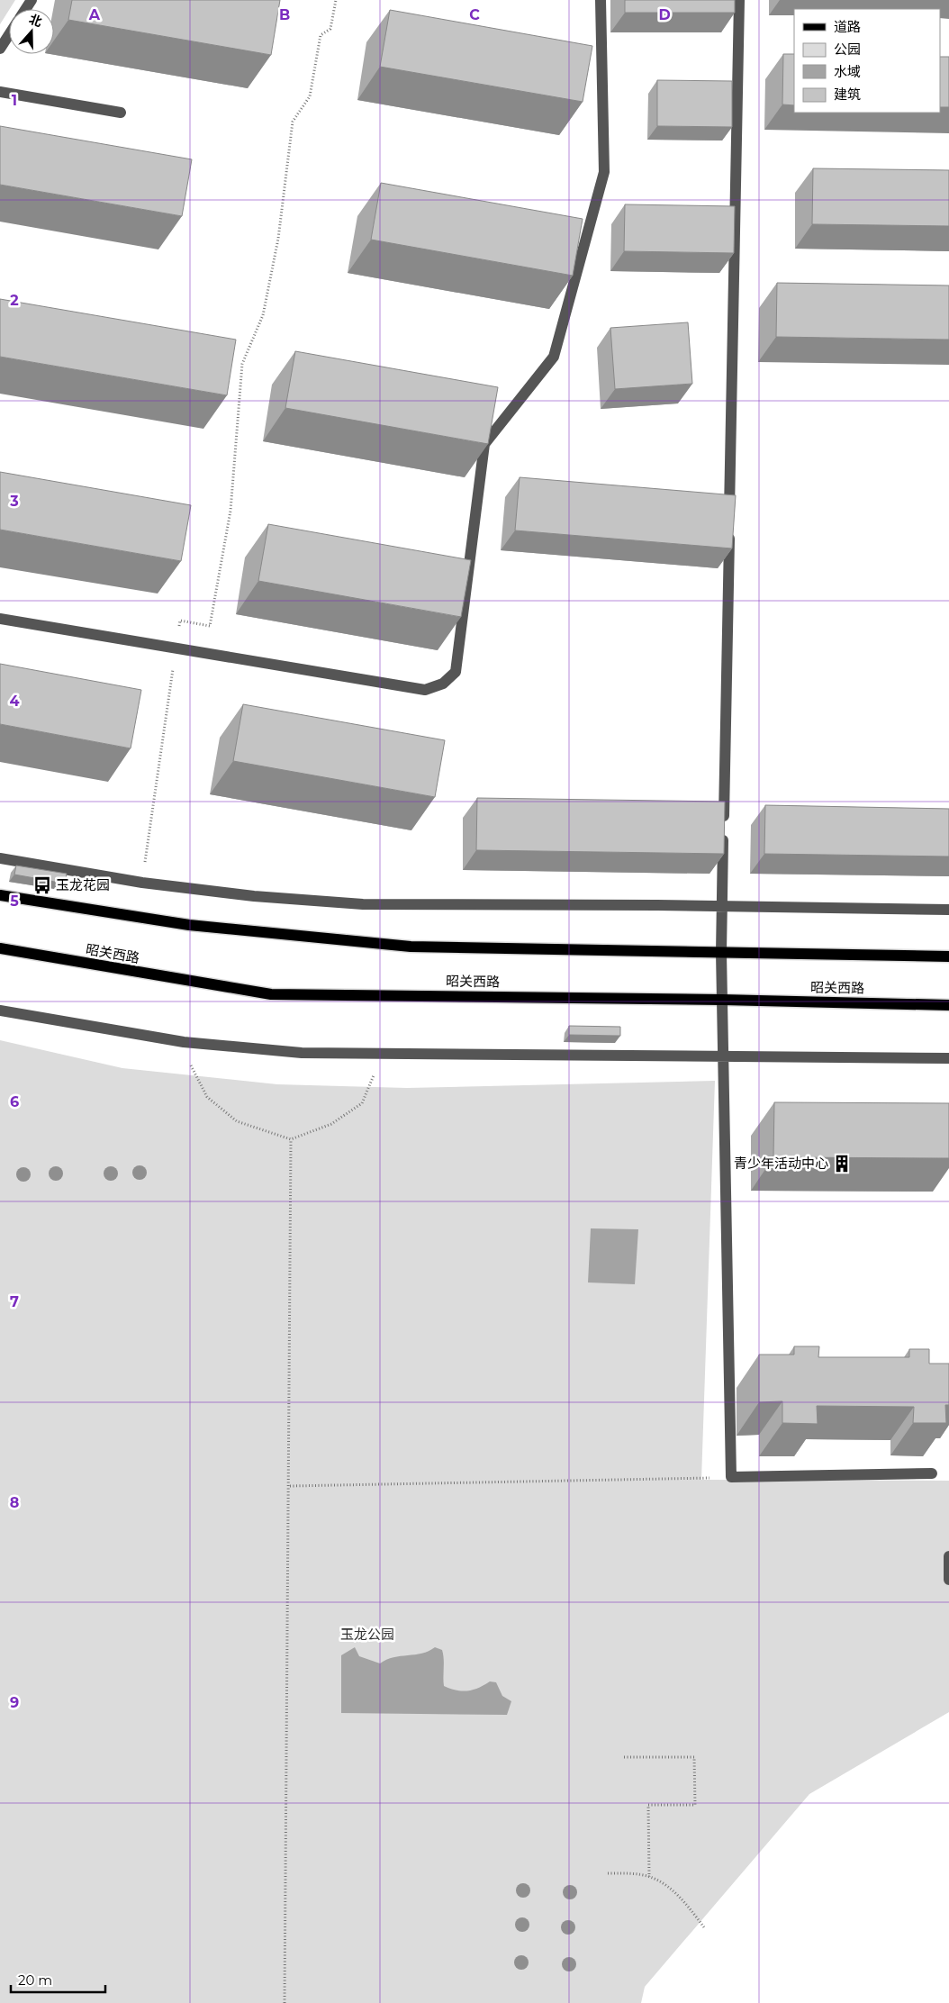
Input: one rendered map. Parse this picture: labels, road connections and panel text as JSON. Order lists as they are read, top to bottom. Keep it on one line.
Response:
{"streets":{"main road":["昭关西路"]},"parks":["玉龙公园"],"places":{"bus stop":["玉龙花园"],"building":["青少年活动中心"]},"legend":["道路","公园","水域","建筑"],"scale_bar":"20 m","north":"top","grid":{"columns":["A","B","C","D"],"rows":["1","2","3","4","5","6","7","8","9"]}}
